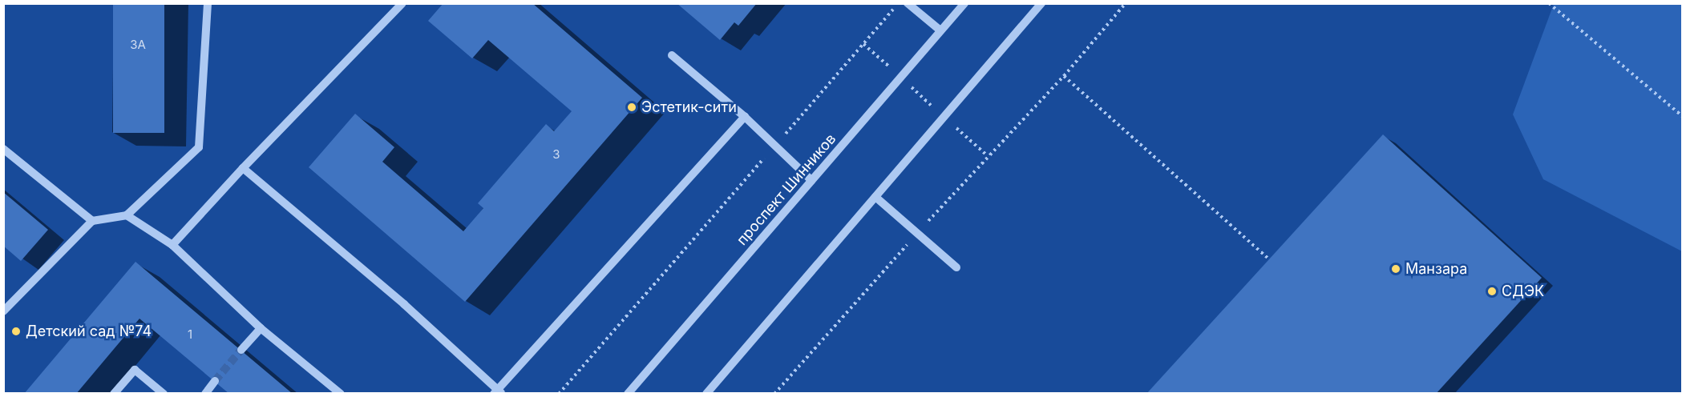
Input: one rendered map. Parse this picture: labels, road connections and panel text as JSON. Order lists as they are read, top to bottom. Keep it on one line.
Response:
{"streets":{"street":["проспект Шинников"]},"places":["Эстетик-сити","Манзара","СДЭК","Детский сад №74"],"house_numbers":["3А","3","1"]}
